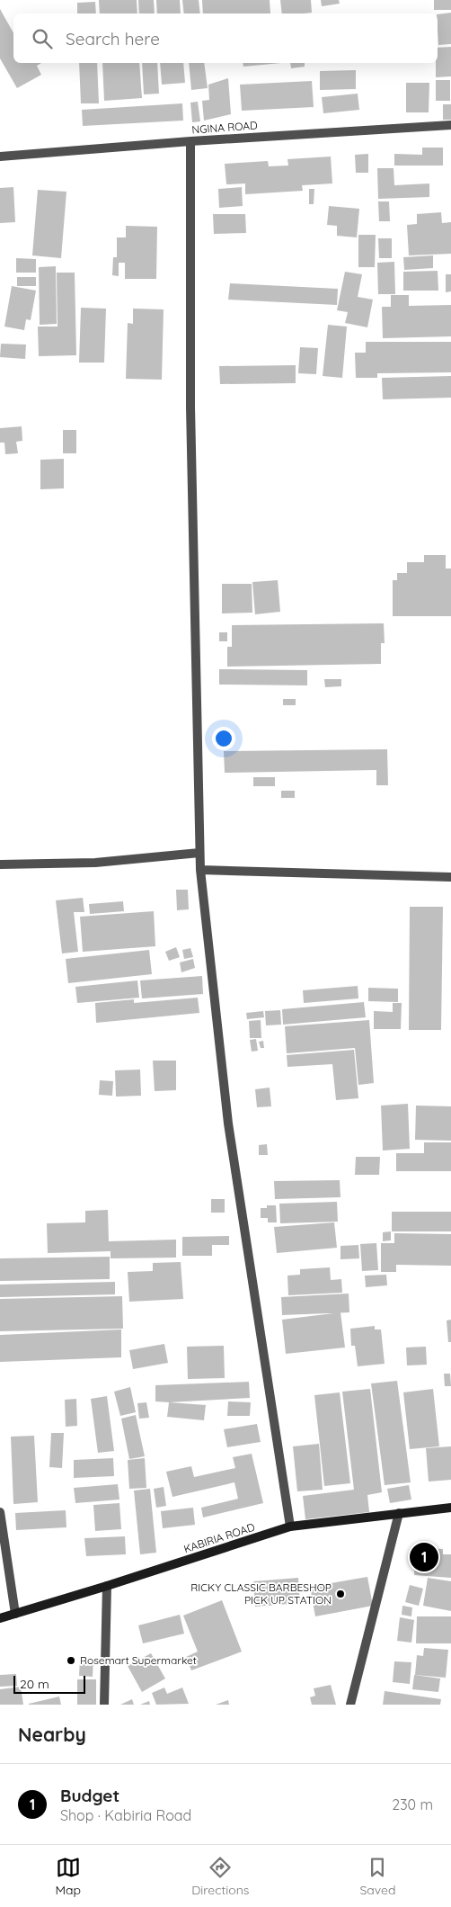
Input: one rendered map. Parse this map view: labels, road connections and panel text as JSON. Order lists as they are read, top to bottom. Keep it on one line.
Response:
{"streets":{"main road":["KABIRIA ROAD"],"street":["NGINA ROAD"]},"places":["RICKY CLASSIC BARBESHOP PICK UP STATION","Rosemart Supermarket"],"scale_bar":"20 m","page":{"search":"Search here","pins":"1","scale":"20 m","heading":"Nearby","list":[{"mark":"1","name":"Budget","note":"Shop · Kabiria Road","value":"230 m"}],"nav":["Map","Directions","Saved"]}}
